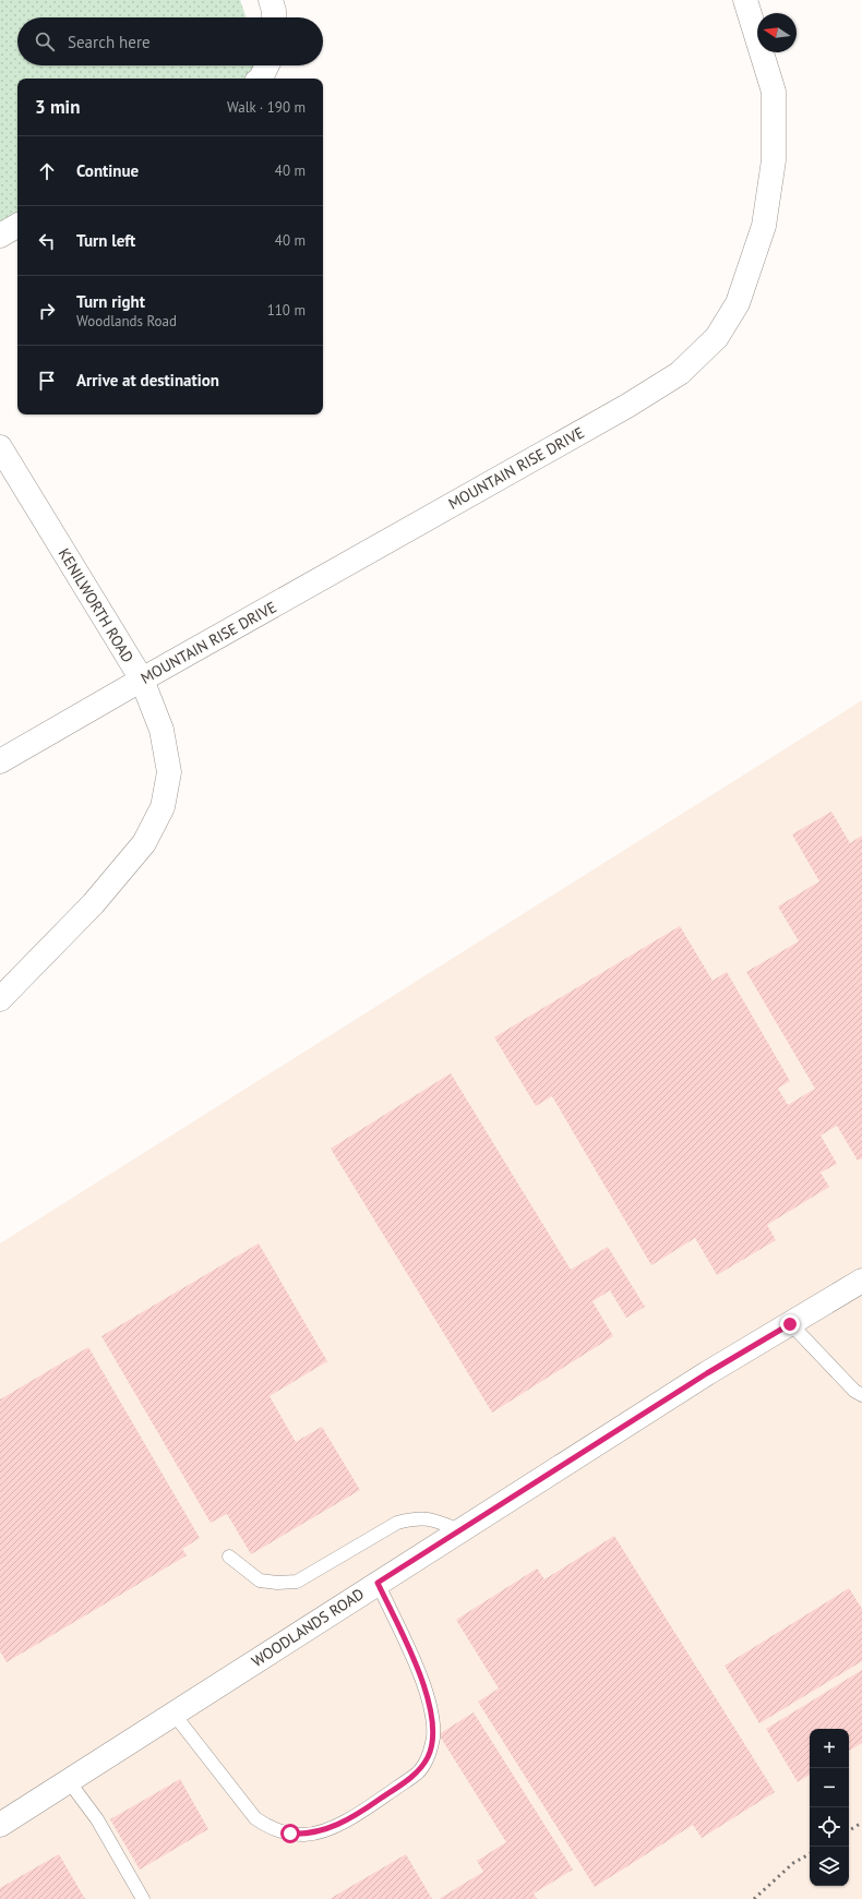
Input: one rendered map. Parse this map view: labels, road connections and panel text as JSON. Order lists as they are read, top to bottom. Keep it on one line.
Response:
{"streets":{"street":["MOUNTAIN RISE DRIVE","KENILWORTH ROAD","WOODLANDS ROAD"]},"crossings":[["MOUNTAIN RISE DRIVE","KENILWORTH ROAD"]],"north":"left","page":{"search":"Search here","heading":["3 min","Walk · 190 m"],"list":[["Continue","40 m"],["Turn left","40 m"],["Turn right","Woodlands Road","110 m"],"Arrive at destination"],"map_buttons":["+","−"]}}
